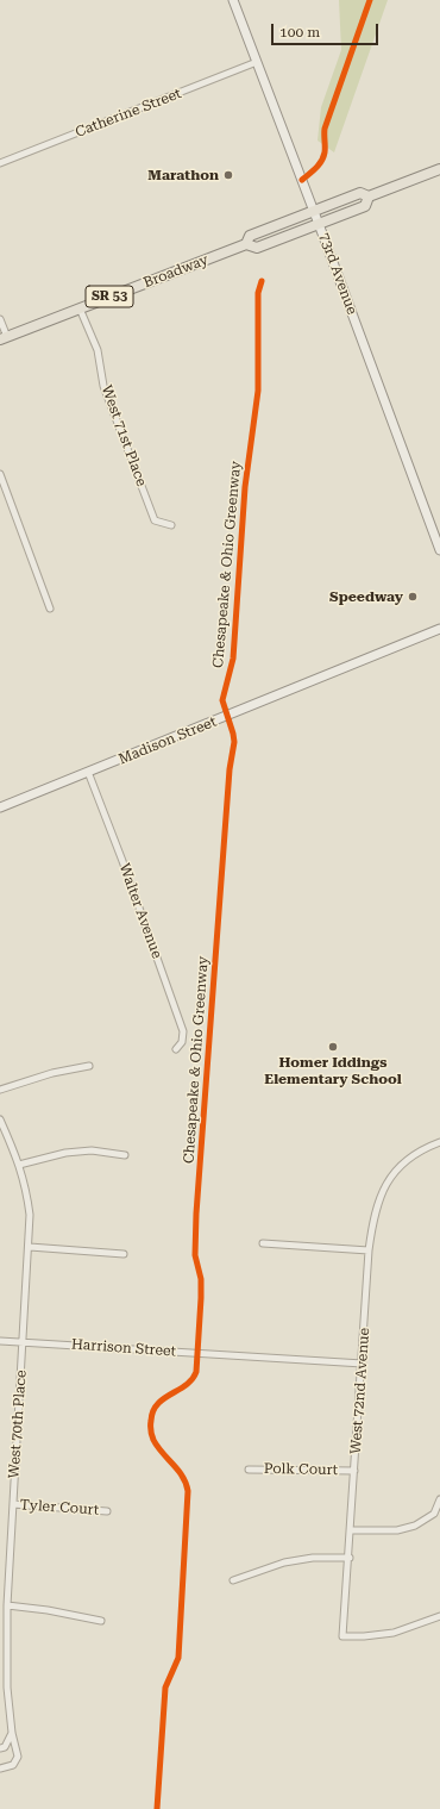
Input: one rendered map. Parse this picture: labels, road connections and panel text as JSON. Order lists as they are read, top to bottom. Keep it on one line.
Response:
{"streets":{"main road":["Broadway","SR 53"],"street":["Catherine Street","73rd Avenue","West 71st Place","Madison Street","Walter Avenue","Harrison Street","West 72nd Avenue","West 70th Place","Polk Court","Tyler Court"],"cycle path":["Chesapeake & Ohio Greenway"]},"crossings":[["Catherine Street","73rd Avenue"],["Broadway","73rd Avenue"],["Broadway","West 71st Place"],["Madison Street","Walter Avenue"],["Harrison Street","West 72nd Avenue"],["Harrison Street","West 70th Place"],["West 72nd Avenue","Polk Court"],["West 70th Place","Tyler Court"]],"places":["Marathon","Speedway","Homer Iddings Elementary School"],"scale_bar":"100 m"}
